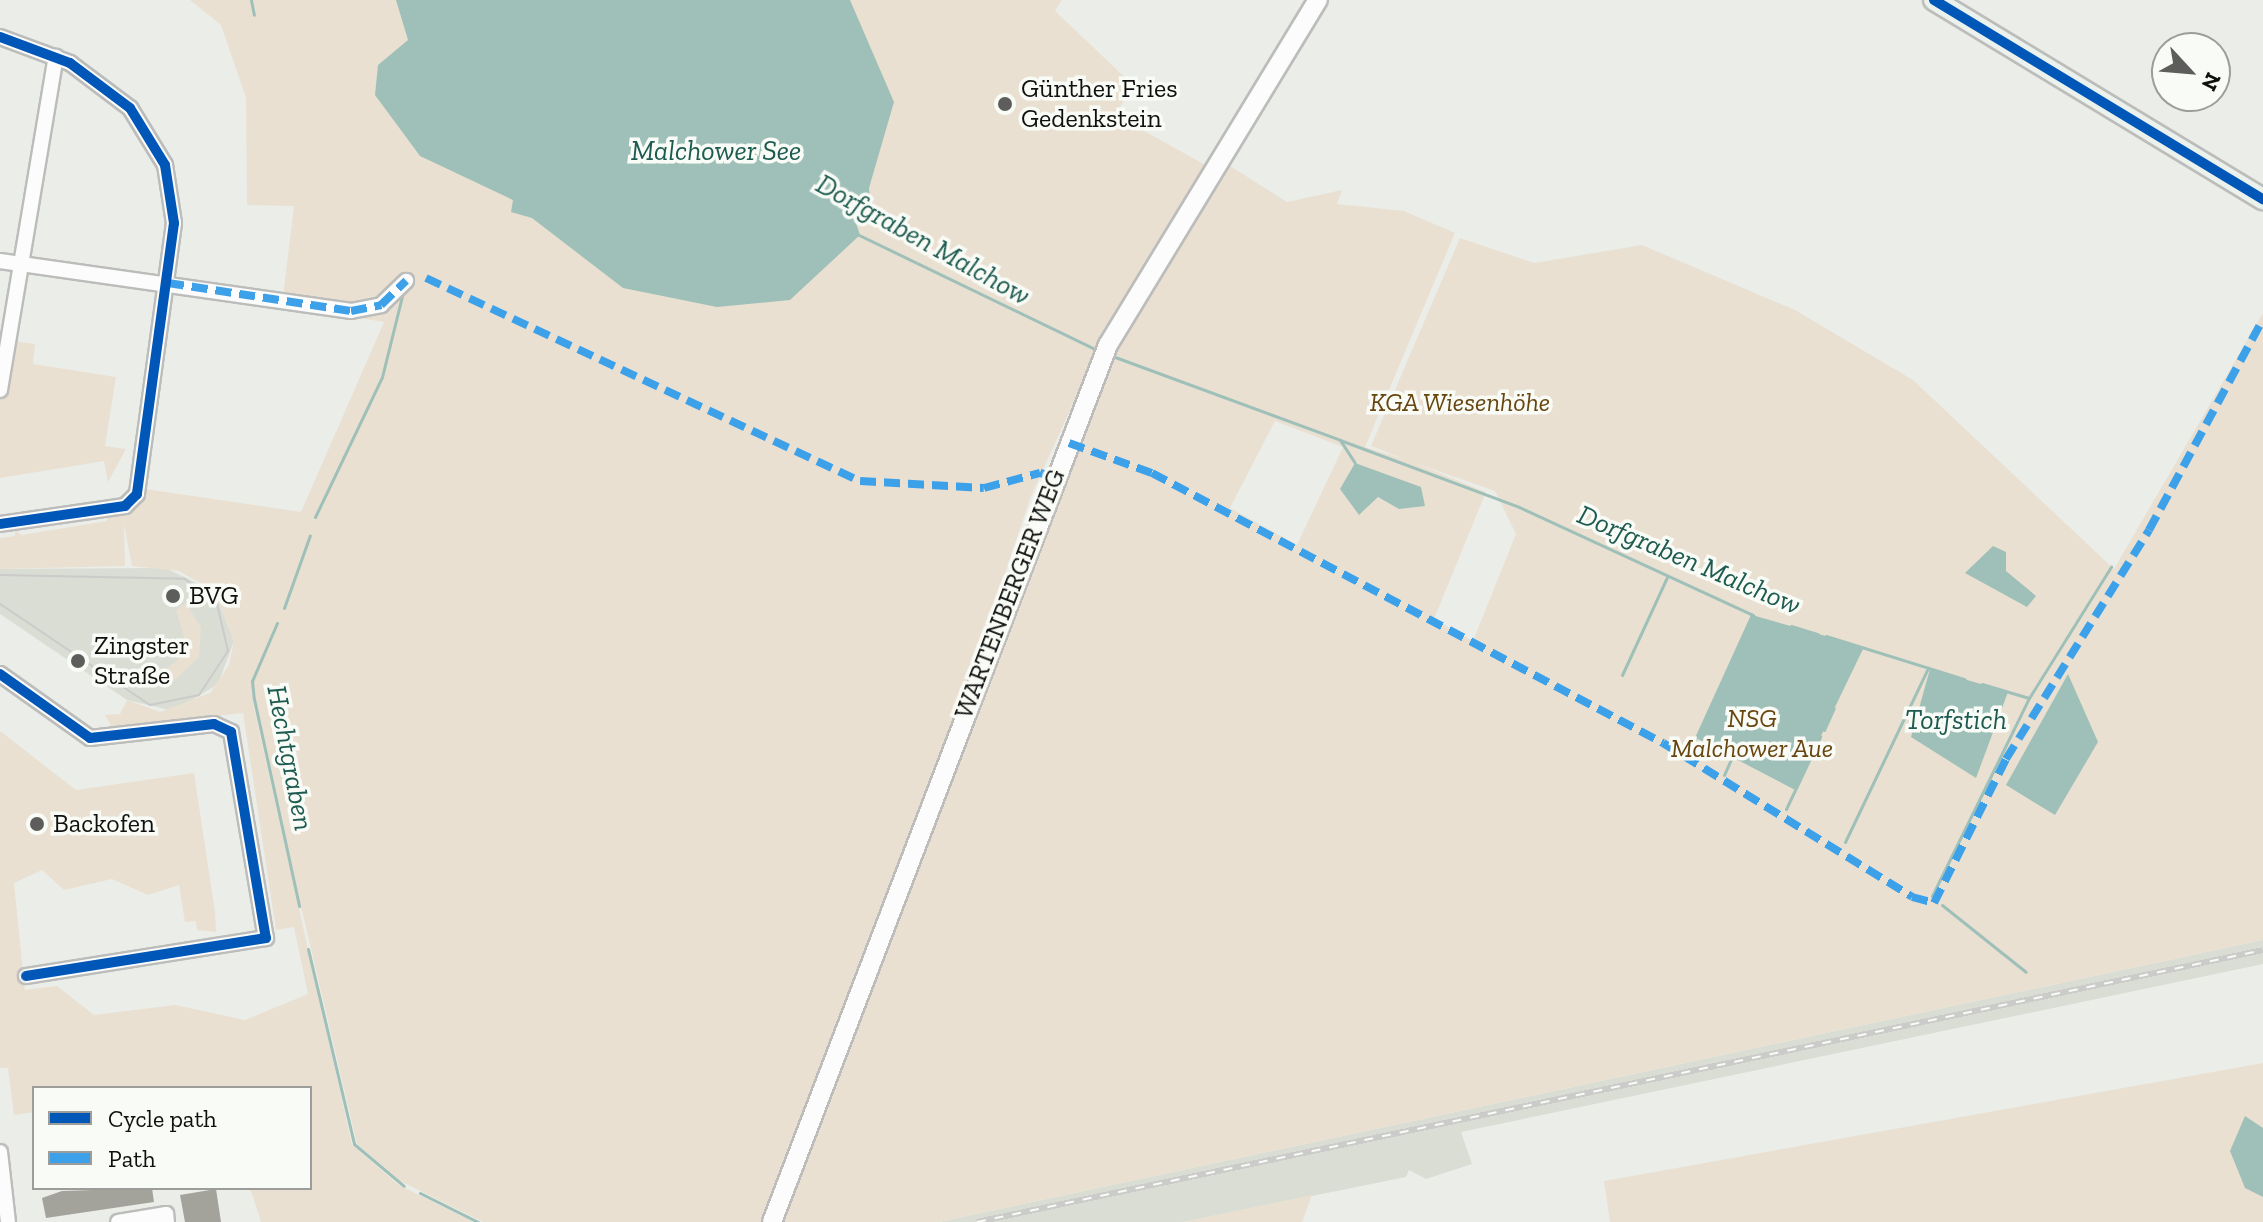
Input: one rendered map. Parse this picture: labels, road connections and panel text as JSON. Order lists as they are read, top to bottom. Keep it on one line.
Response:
{"streets":{"main road":["WARTENBERGER WEG"]},"water":["Malchower See","Dorfgraben Malchow","Torfstich","Hechtgraben"],"parks":["KGA Wiesenhöhe","NSG Malchower Aue"],"places":["Günther Fries Gedenkstein","BVG","Zingster Straße","Backofen"],"legend":["Cycle path","Path"],"north":"bottom right"}
